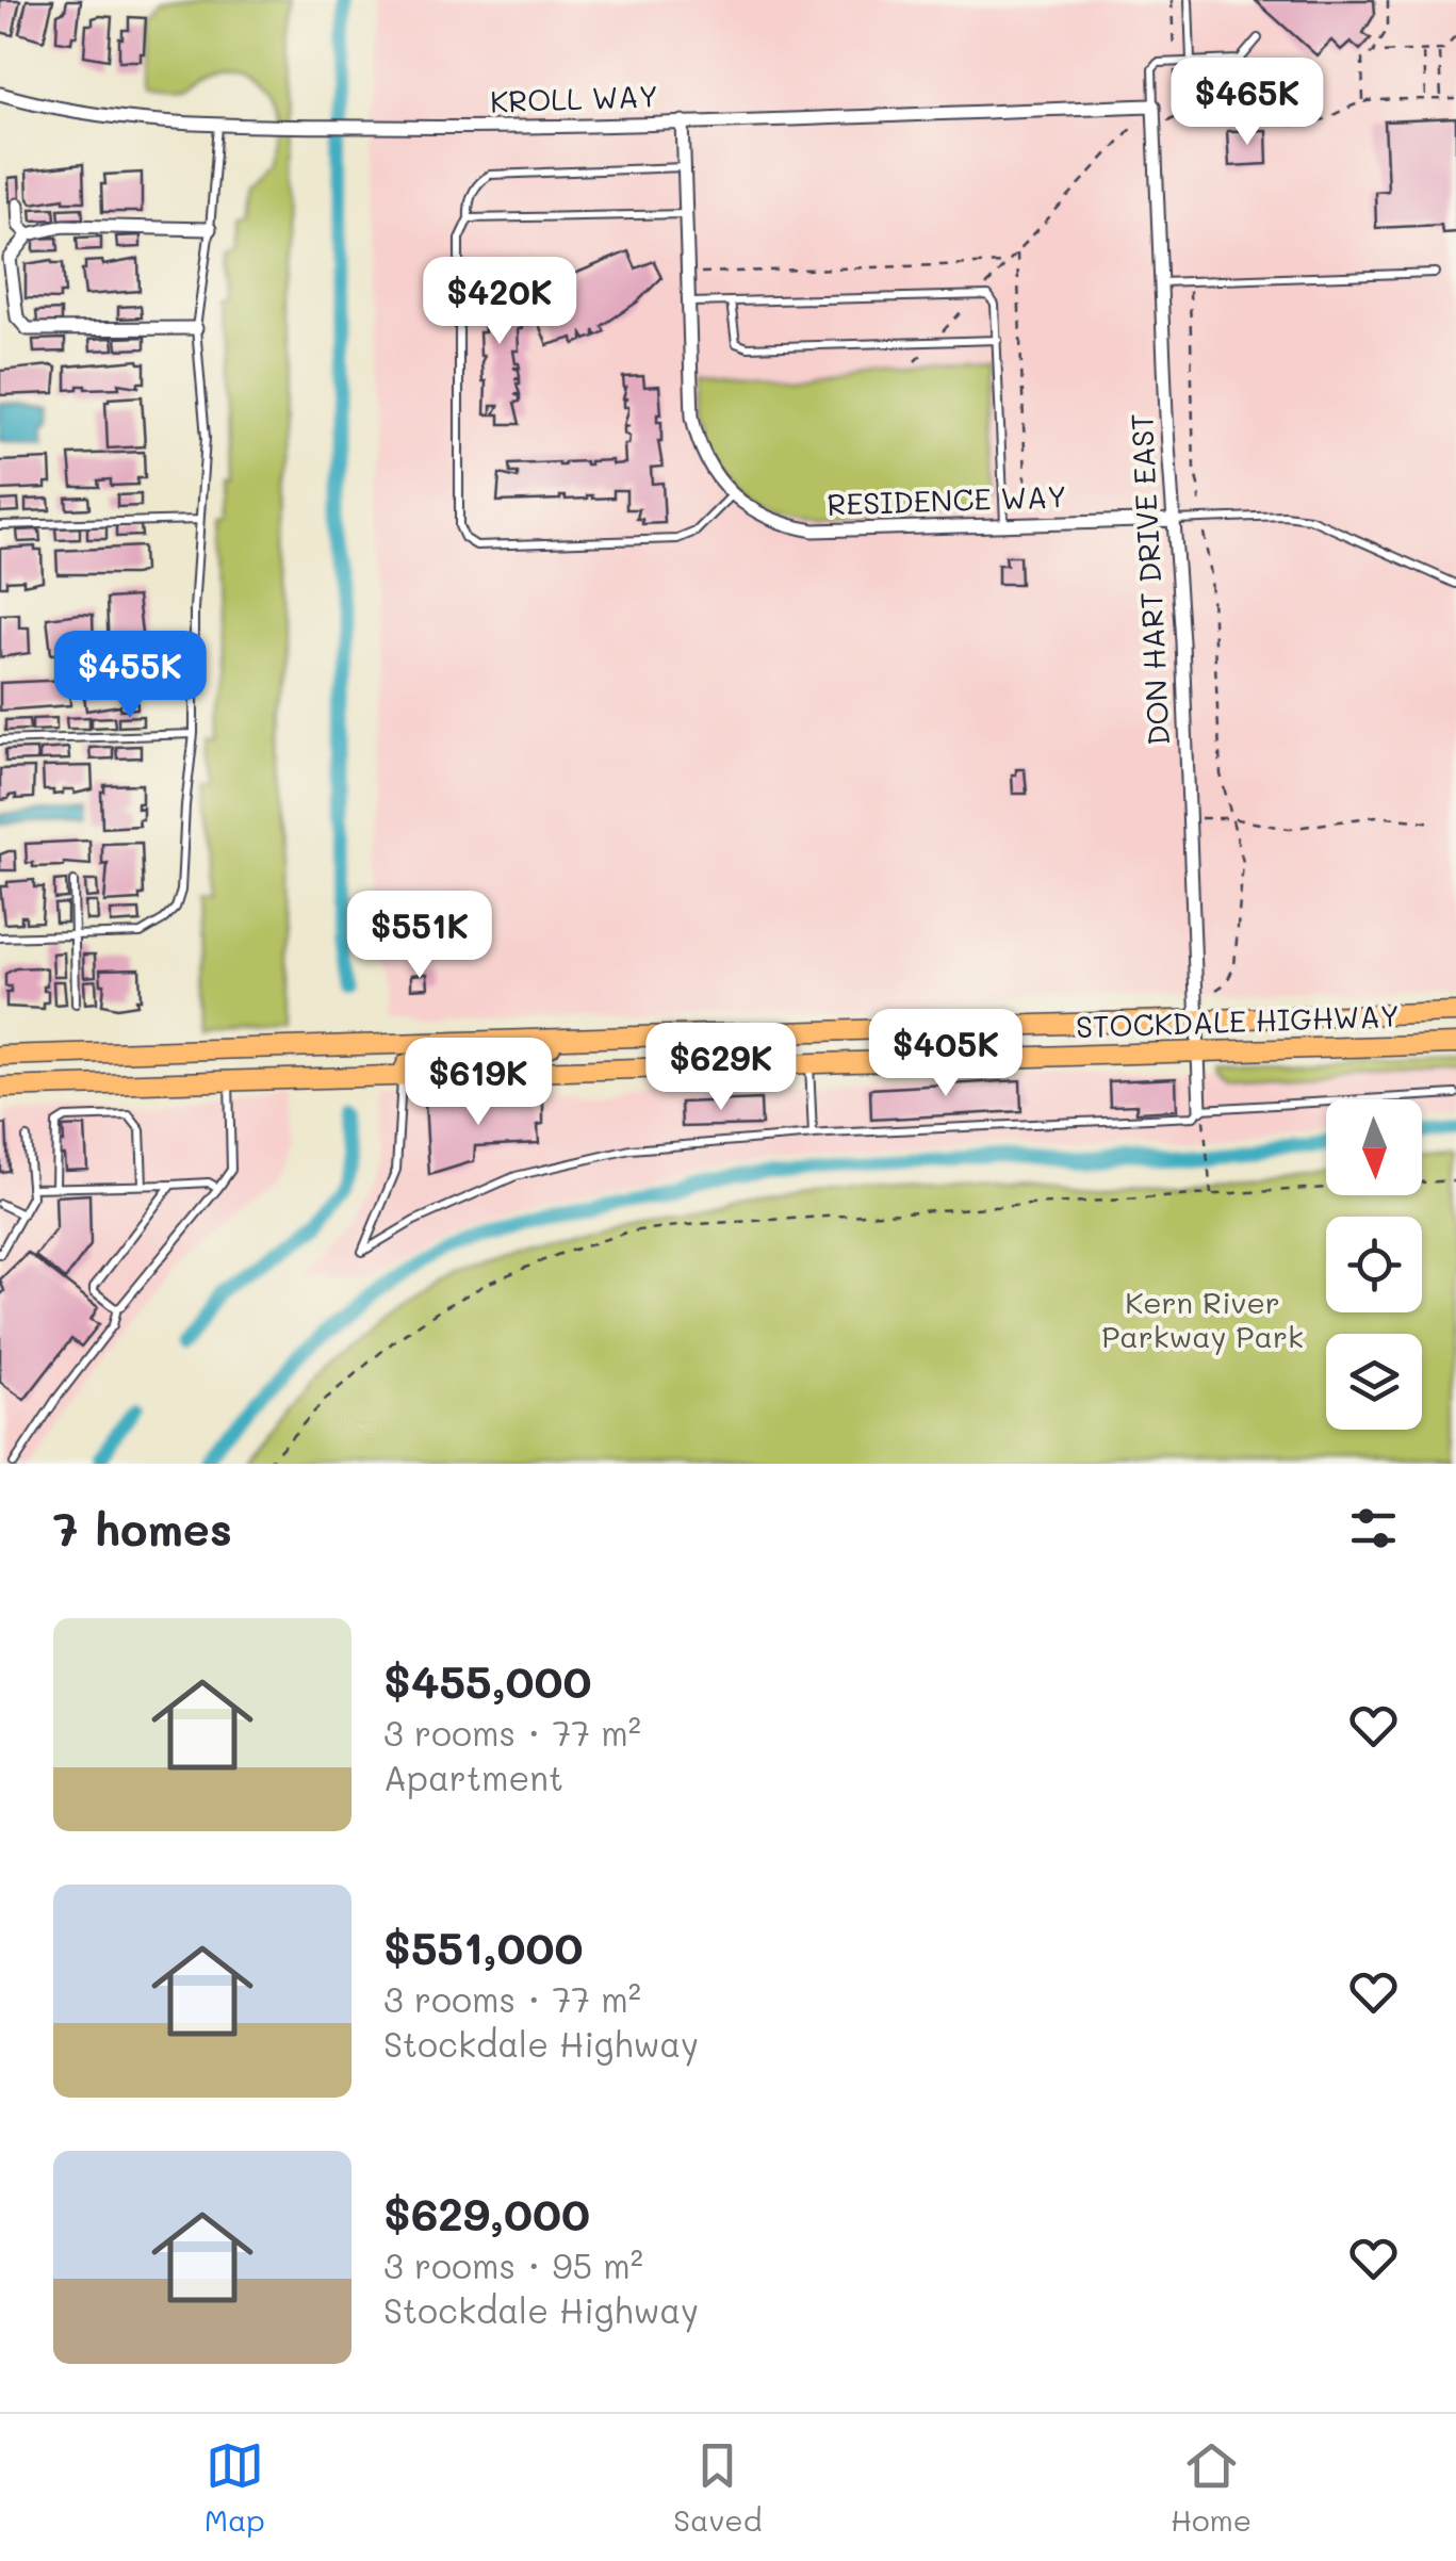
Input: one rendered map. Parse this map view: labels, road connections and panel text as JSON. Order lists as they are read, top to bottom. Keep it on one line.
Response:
{"streets":{"main road":["STOCKDALE HIGHWAY"],"street":["KROLL WAY","RESIDENCE WAY","DON HART DRIVE EAST"]},"crossings":[["KROLL WAY","RESIDENCE WAY"],["KROLL WAY","DON HART DRIVE EAST"],["RESIDENCE WAY","DON HART DRIVE EAST"],["DON HART DRIVE EAST","STOCKDALE HIGHWAY"]],"parks":["Kern River Parkway Park"],"north":"bottom","page":{"price":["$465K","$420K","$455K","$551K","$405K","$629K","$619K"],"heading":"7 homes","list":[{"name":"$455,000","note":"3 rooms · 77 m² · Apartment"},{"name":"$551,000","note":"3 rooms · 77 m² · Stockdale Highway"},{"name":"$629,000","note":"3 rooms · 95 m² · Stockdale Highway"}],"tabs":["Map","Saved","Home"]}}
